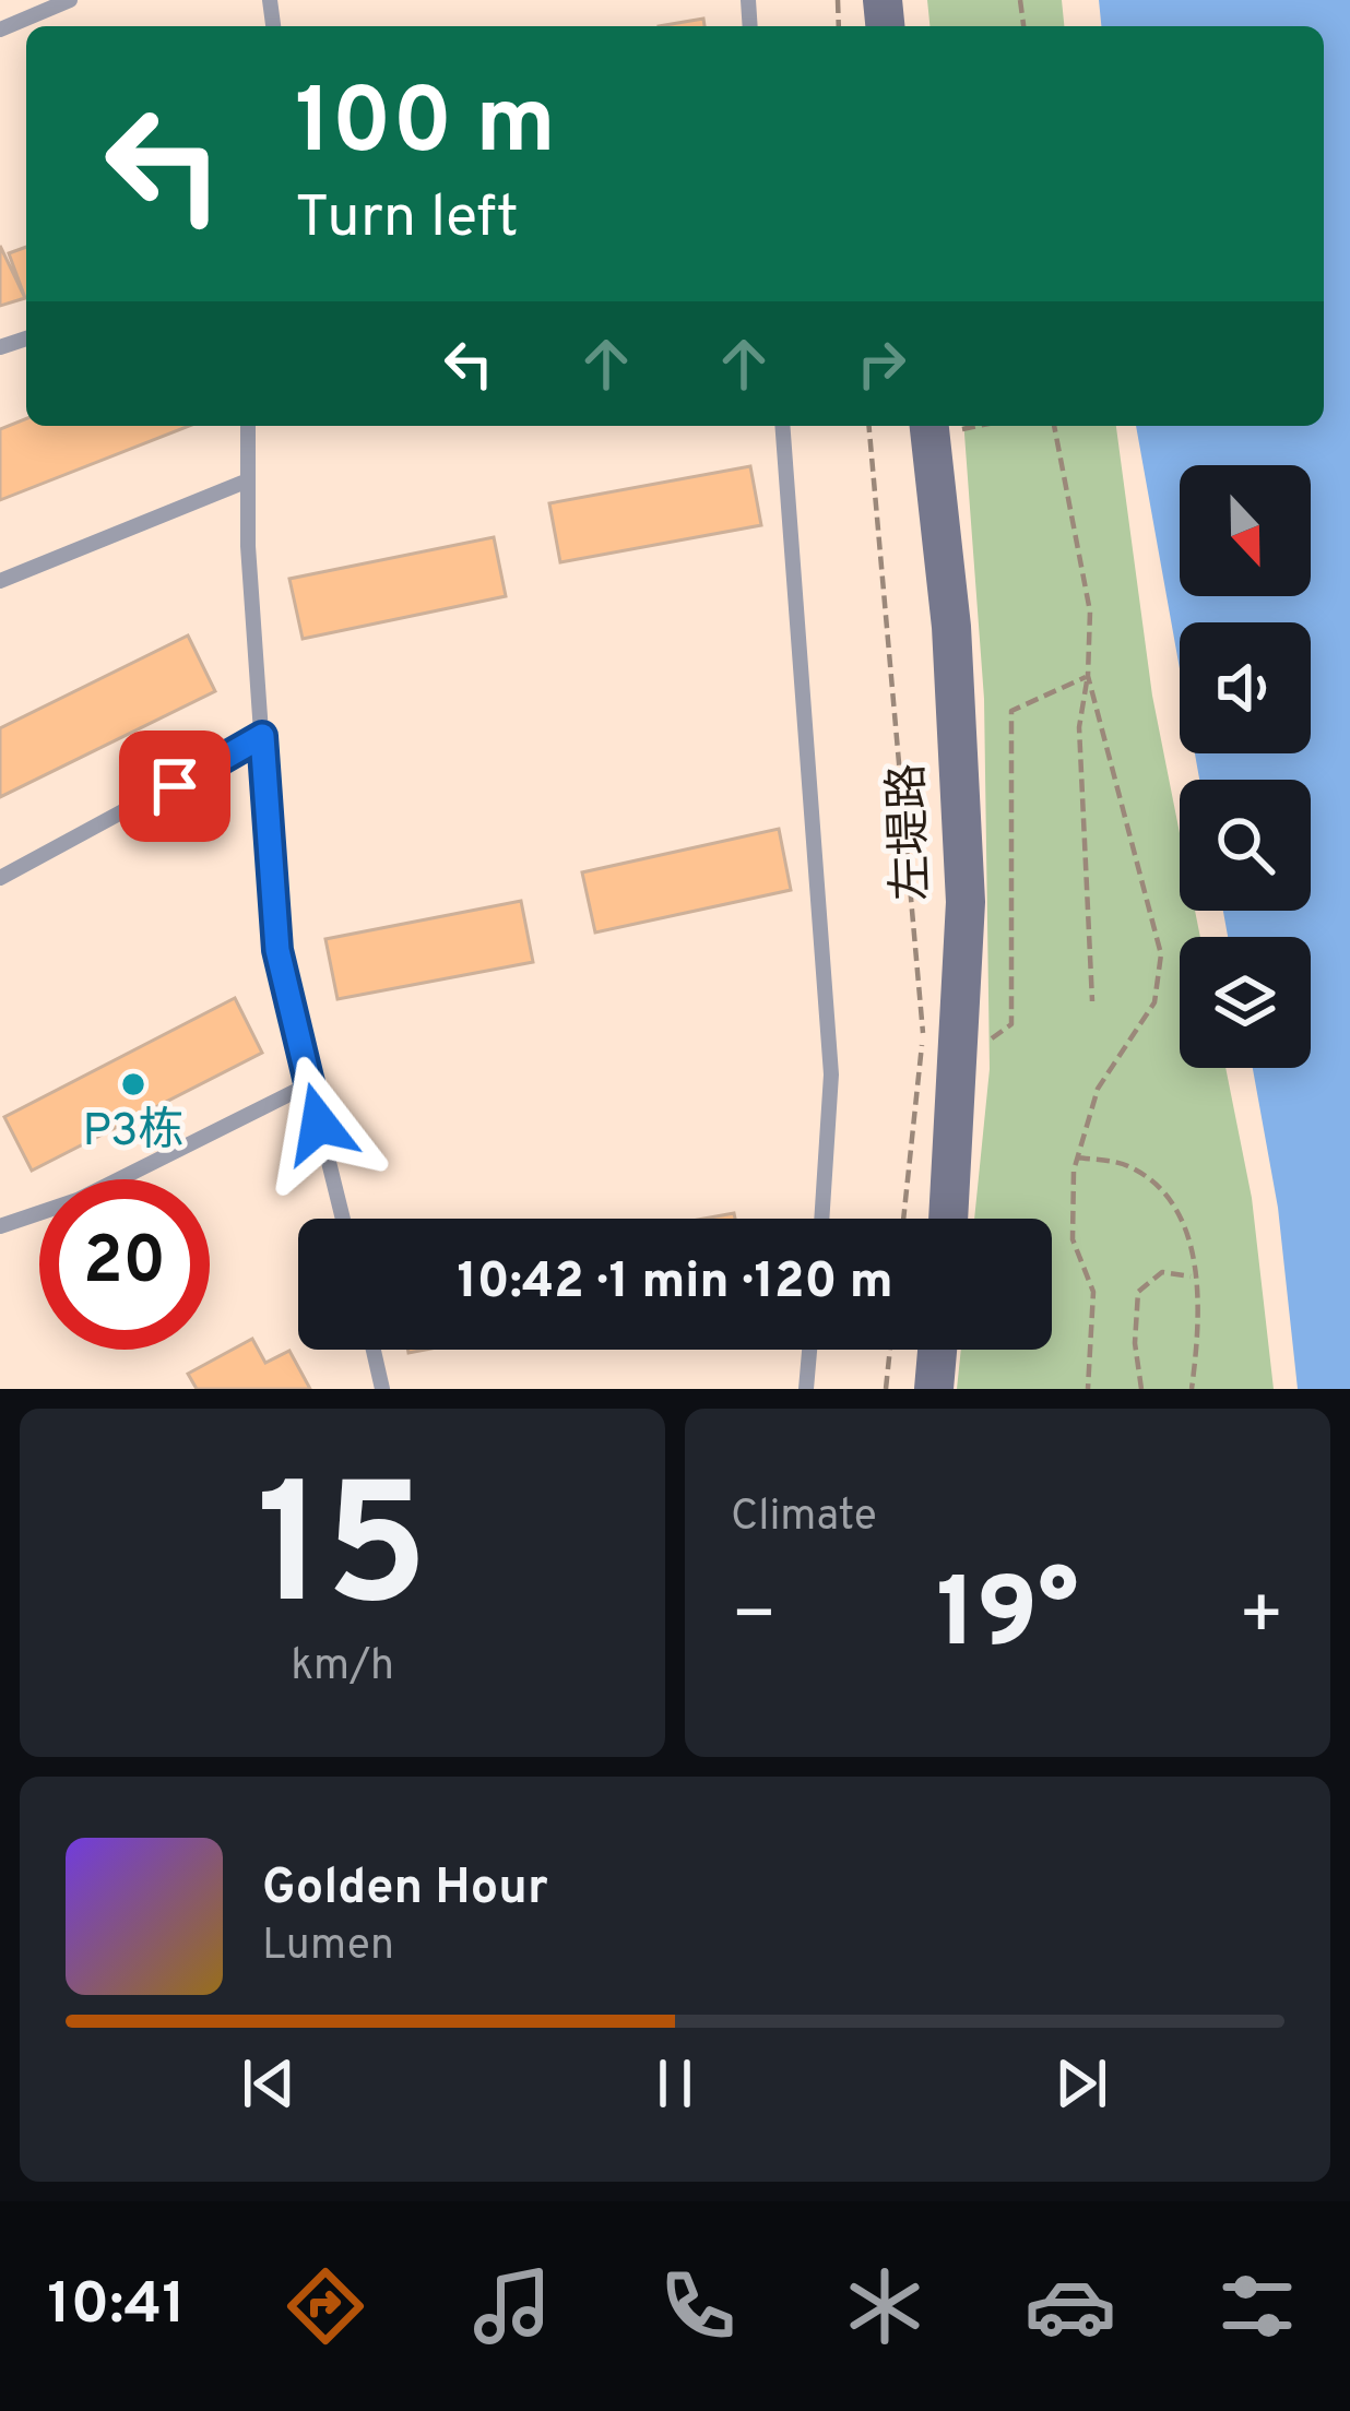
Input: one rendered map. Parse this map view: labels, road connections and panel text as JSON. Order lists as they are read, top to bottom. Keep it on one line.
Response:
{"streets":{"street":["左堤路"]},"places":["P3栋"],"north":"bottom","page":{"turn":["100 m","Turn left"],"limit":"20","trip":"10:42 · 1 min · 120 m","tile":[["15","km/h"],"Climate"],"heat":["−","19°","+"],"song":["Golden Hour","Lumen"],"tabs":"10:41"}}
